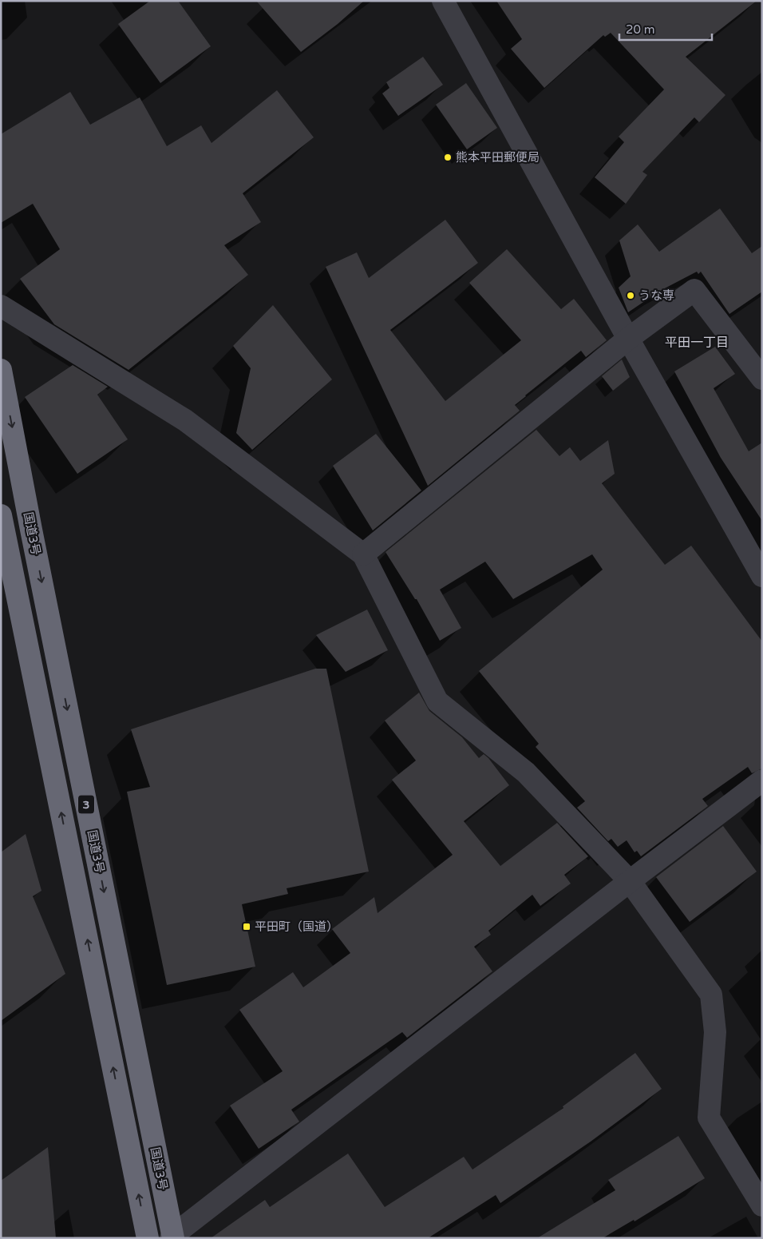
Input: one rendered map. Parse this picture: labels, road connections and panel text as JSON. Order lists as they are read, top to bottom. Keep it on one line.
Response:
{"streets":{"highway":["国道3号","3"]},"districts":["平田一丁目"],"places":{"other":["熊本平田郵便局","うな専"],"transit":["平田町（国道）"]},"scale_bar":"20 m"}
